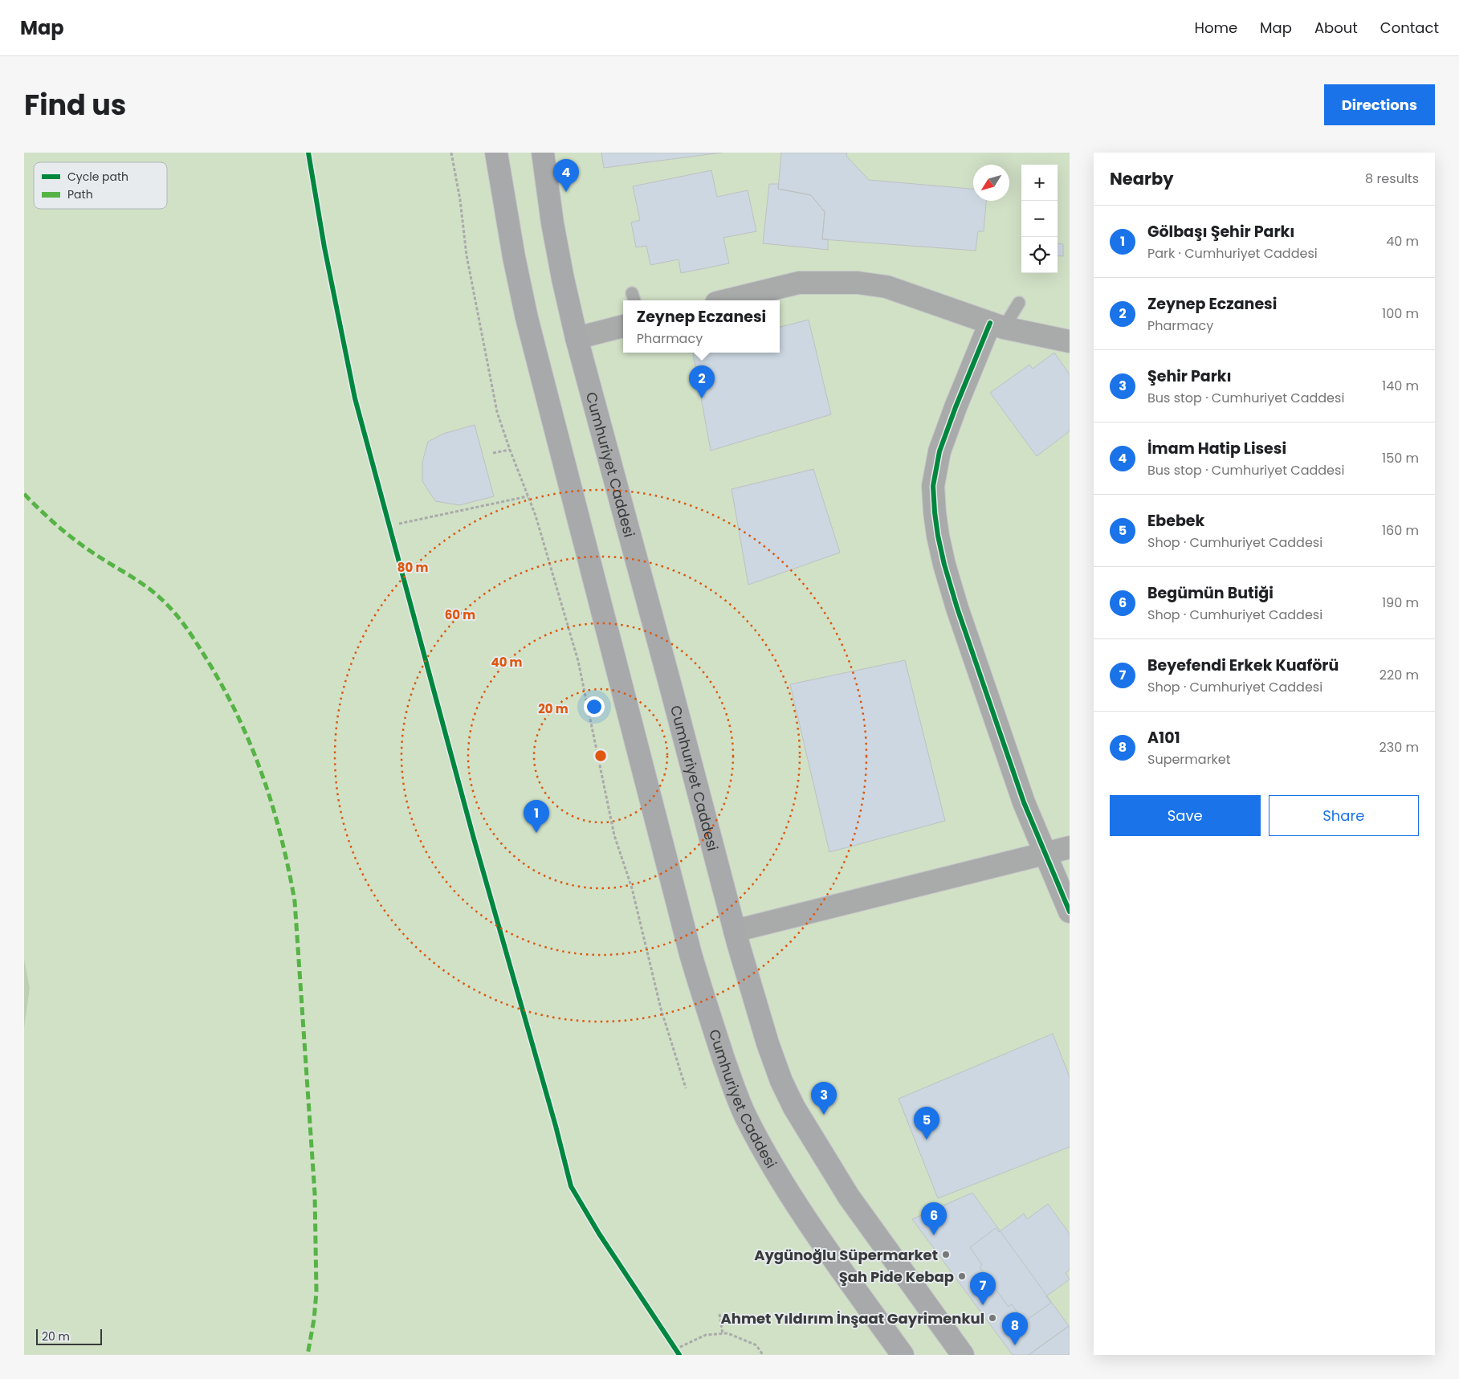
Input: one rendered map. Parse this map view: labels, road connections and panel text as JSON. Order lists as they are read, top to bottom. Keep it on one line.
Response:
{"streets":{"main road":["Cumhuriyet Caddesi"]},"places":["Aygünoğlu Süpermarket","Şah Pide Kebap","Ahmet Yıldırım İnşaat Gayrimenkul"],"legend":["Cycle path","Path"],"scale_bar":"20 m","north":"bottom left","page":{"header":"Map","nav":["Home","Map","About","Contact"],"title":"Find us","buttons":["Directions",["Save","Share"]],"heading":["Nearby","8 results"],"pins":["4","2","1","3","5","6","7","8"],"map_buttons":["+","−"],"list":[{"mark":"1","name":"Gölbaşı Şehir Parkı","note":"Park · Cumhuriyet Caddesi","value":"40 m"},{"mark":"2","name":"Zeynep Eczanesi","note":"Pharmacy","value":"100 m"},{"mark":"3","name":"Şehir Parkı","note":"Bus stop · Cumhuriyet Caddesi","value":"140 m"},{"mark":"4","name":"İmam Hatip Lisesi","note":"Bus stop · Cumhuriyet Caddesi","value":"150 m"},{"mark":"5","name":"Ebebek","note":"Shop · Cumhuriyet Caddesi","value":"160 m"},{"mark":"6","name":"Begümün Butiği","note":"Shop · Cumhuriyet Caddesi","value":"190 m"},{"mark":"7","name":"Beyefendi Erkek Kuaförü","note":"Shop · Cumhuriyet Caddesi","value":"220 m"},{"mark":"8","name":"A101","note":"Supermarket","value":"230 m"}],"popup":["Zeynep Eczanesi","Pharmacy"],"scale":"20 m"},"rings":["80 m","60 m","40 m","20 m"]}
